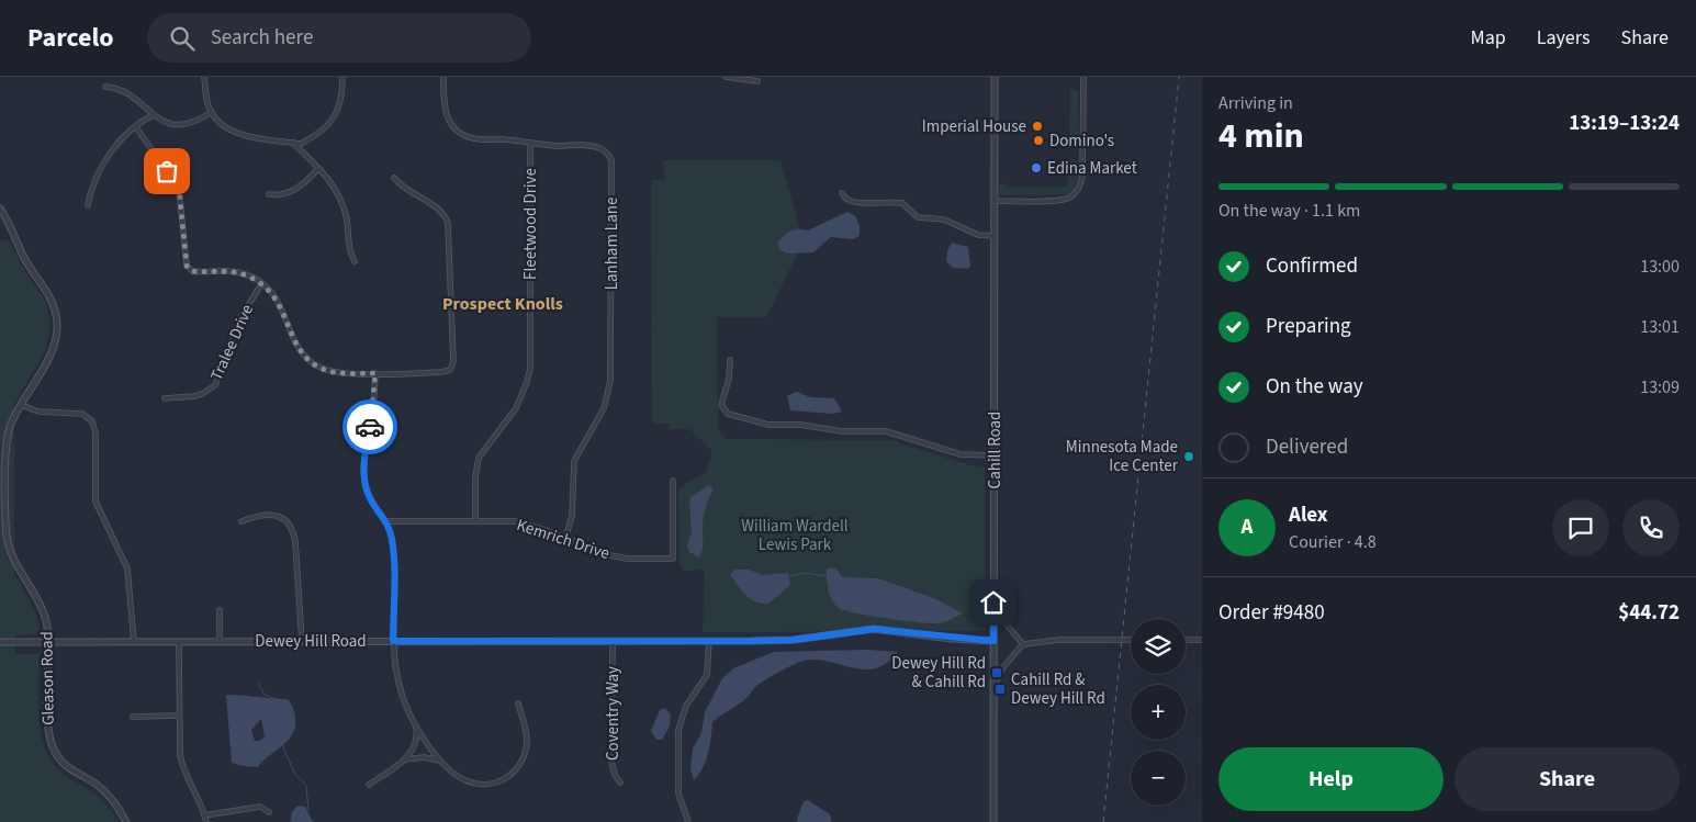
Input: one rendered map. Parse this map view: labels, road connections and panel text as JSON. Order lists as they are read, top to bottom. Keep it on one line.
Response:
{"streets":{"street":["Fleetwood Drive","Lanham Lane","Tralee Drive","Cahill Road","Kemrich Drive","Dewey Hill Road","Gleason Road","Coventry Way"]},"crossings":[["Fleetwood Drive","Lanham Lane"],["Fleetwood Drive","Kemrich Drive"],["Lanham Lane","Kemrich Drive"],["Cahill Road","Dewey Hill Road"],["Dewey Hill Road","Gleason Road"],["Dewey Hill Road","Coventry Way"]],"districts":["Prospect Knolls"],"parks":["William Wardell Lewis Park"],"places":{"other":["Imperial House","Domino's","Edina Market","Minnesota Made Ice Center"],"transit":["Dewey Hill Rd & Cahill Rd","Cahill Rd & Dewey Hill Rd"]},"page":{"header":"Parcelo","search":"Search here","nav":["Map","Layers","Share"],"heading":["4 min","Arriving in","13:19–13:24"],"panel":["Alex","Courier · 4.8","Order #9480","$44.72"],"bar":"On the way · 1.1 km","list":[["Confirmed","13:00"],["Preparing","13:01"],["On the way","13:09"],"Delivered"],"round":"A","map_buttons":["+","−"],"buttons":["Help","Share"]}}
